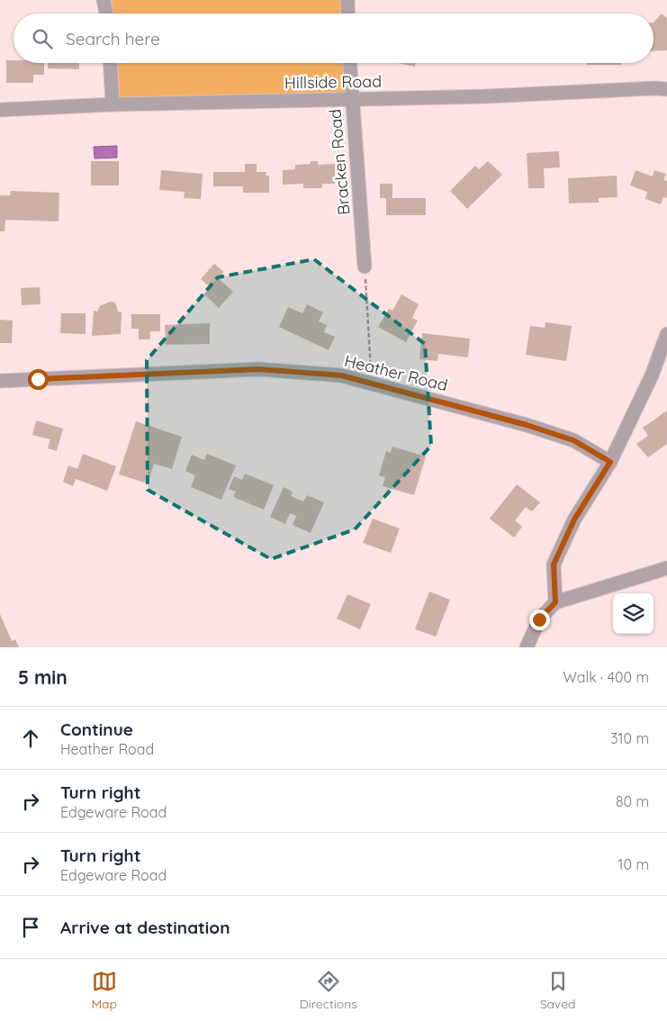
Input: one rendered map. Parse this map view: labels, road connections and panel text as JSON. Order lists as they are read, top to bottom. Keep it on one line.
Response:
{"streets":{"street":["Hillside Road","Bracken Road","Heather Road"]},"crossings":[["Hillside Road","Bracken Road"]],"page":{"search":"Search here","heading":["5 min","Walk · 400 m"],"list":[["Continue","Heather Road","310 m"],["Turn right","Edgeware Road","80 m"],["Turn right","Edgeware Road","10 m"],"Arrive at destination"],"nav":["Map","Directions","Saved"]}}
